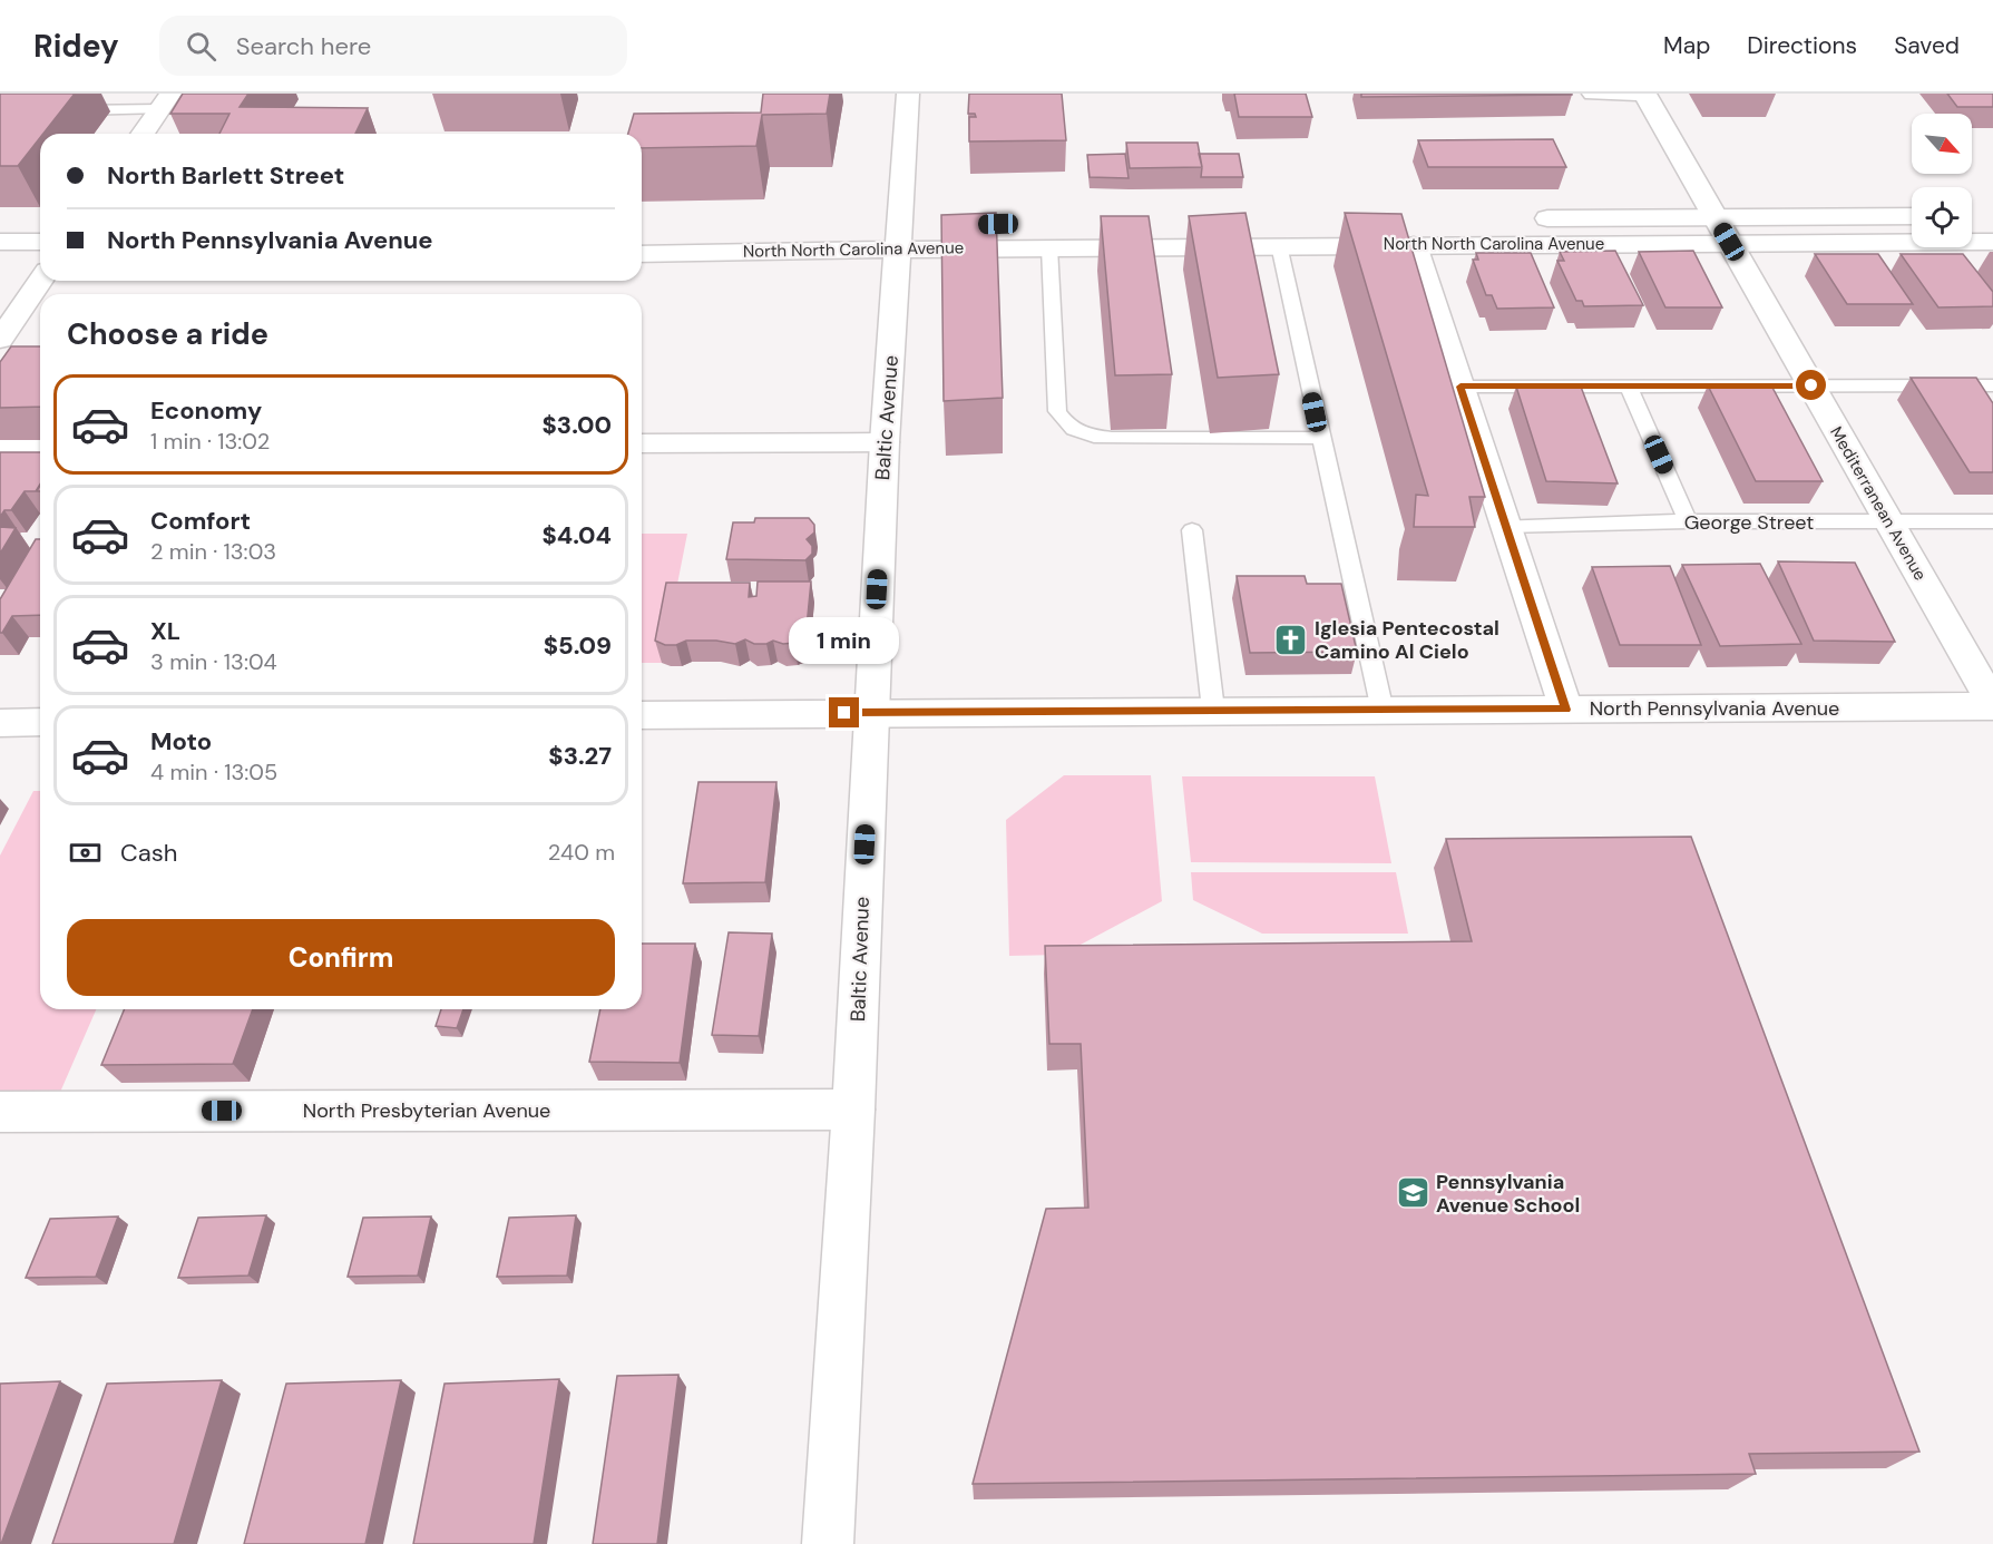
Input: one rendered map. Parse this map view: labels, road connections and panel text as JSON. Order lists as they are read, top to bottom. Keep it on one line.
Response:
{"streets":{"street":["North North Carolina Avenue","Baltic Avenue","Mediterranean Avenue","North Pennsylvania Avenue","North Presbyterian Avenue"],"lane":["George Street"]},"crossings":[["North North Carolina Avenue","Baltic Avenue"],["North North Carolina Avenue","Mediterranean Avenue"],["Baltic Avenue","North Pennsylvania Avenue"],["Baltic Avenue","North Presbyterian Avenue"],["Mediterranean Avenue","George Street"],["Mediterranean Avenue","North Pennsylvania Avenue"]],"places":{"church":["Iglesia Pentecostal Camino Al Cielo"],"school or university":["Pennsylvania Avenue School"]},"north":"bottom right","page":{"header":"Ridey","search":"Search here","nav":["Map","Directions","Saved"],"banner":["North Barlett Street","North Pennsylvania Avenue"],"heading":"Choose a ride","list":[{"name":"Economy","note":"1 min · 13:02","value":"$3.00"},{"name":"Comfort","note":"2 min · 13:03","value":"$4.04"},{"name":"XL","note":"3 min · 13:04","value":"$5.09"},{"name":"Moto","note":"4 min · 13:05","value":"$3.27"}],"bubble":"1 min","pay":["Cash","240 m"],"buttons":"Confirm"}}
